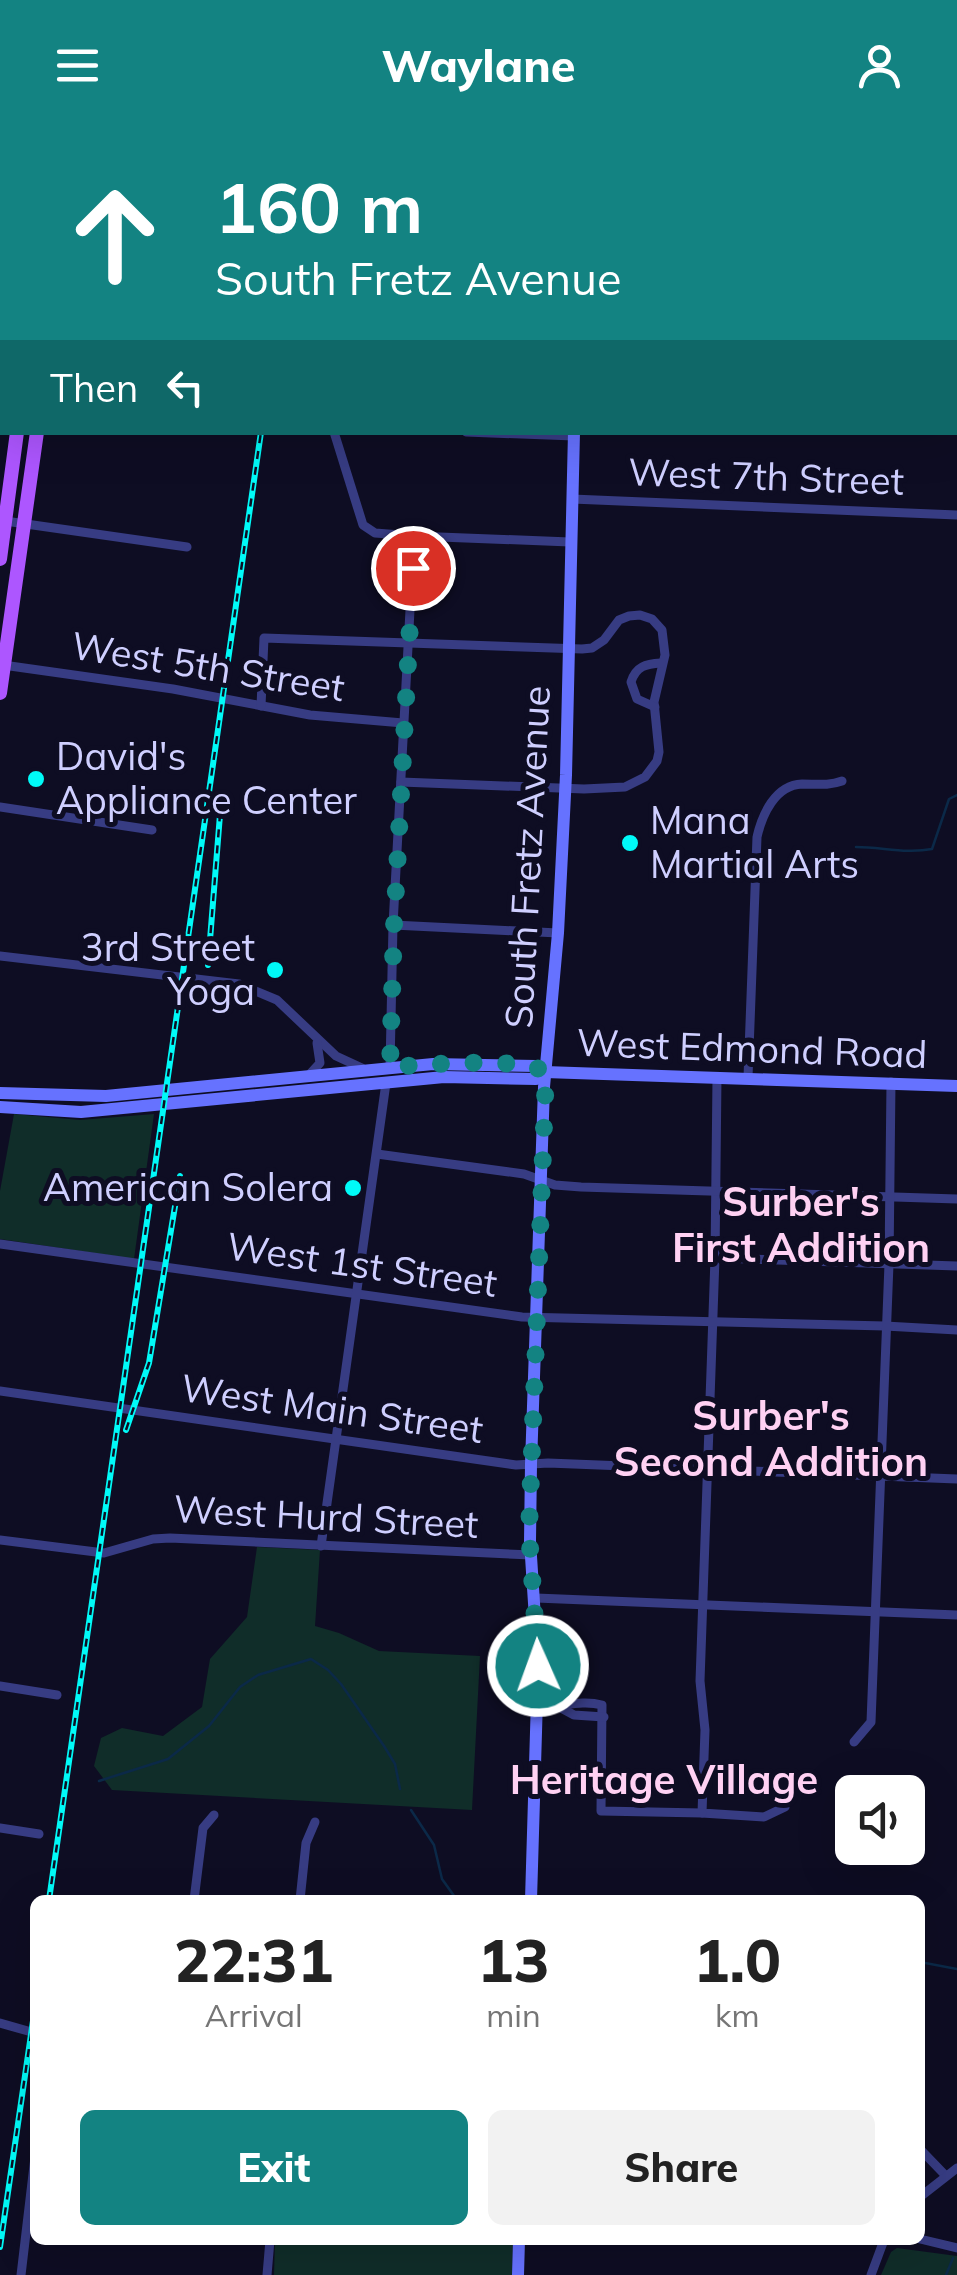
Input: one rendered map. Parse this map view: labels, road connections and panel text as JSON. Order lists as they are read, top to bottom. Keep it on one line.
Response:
{"streets":{"main road":["South Fretz Avenue","West Edmond Road"],"street":["West 7th Street","West 5th Street","West 1st Street","West Main Street","West Hurd Street"]},"crossings":[["West 7th Street","South Fretz Avenue"],["South Fretz Avenue","West Edmond Road"],["South Fretz Avenue","West 1st Street"],["South Fretz Avenue","West Main Street"],["South Fretz Avenue","West Hurd Street"]],"districts":["Surber's First Addition","Surber's Second Addition","Heritage Village"],"places":["David's Appliance Center","Mana Martial Arts","3rd Street Yoga","American Solera"],"page":{"header":"Waylane","turn":["160 m","South Fretz Avenue"],"then":"Then","eta":["22:31","Arrival","13","min","1.0","km"],"buttons":["Exit","Share"]}}
